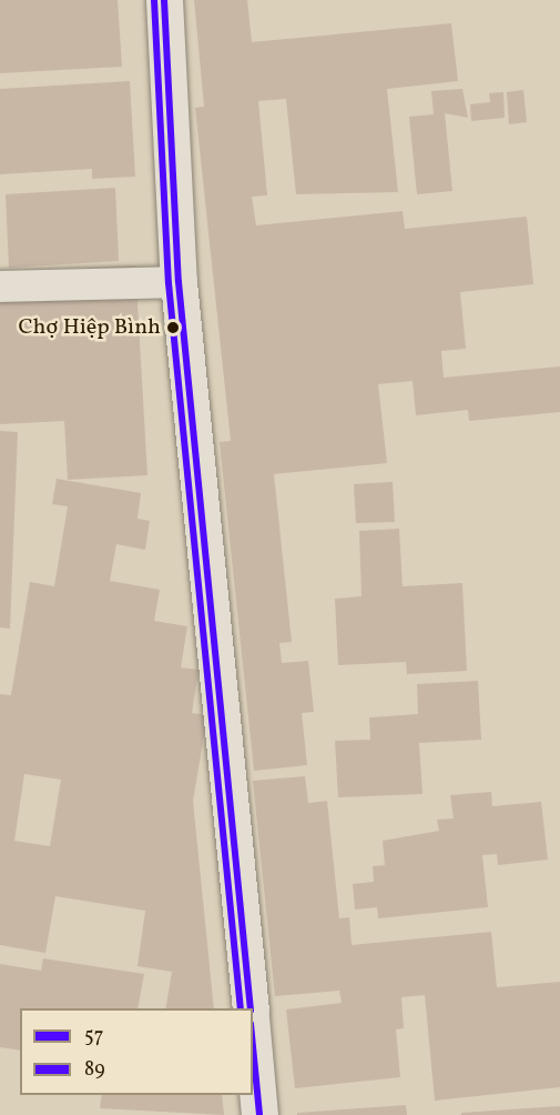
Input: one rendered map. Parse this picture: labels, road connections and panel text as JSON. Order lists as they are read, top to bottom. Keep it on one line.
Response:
{"places":["Chợ Hiệp Bình"],"lines":["transit line 57","transit line 89"],"legend":["57","89"]}
